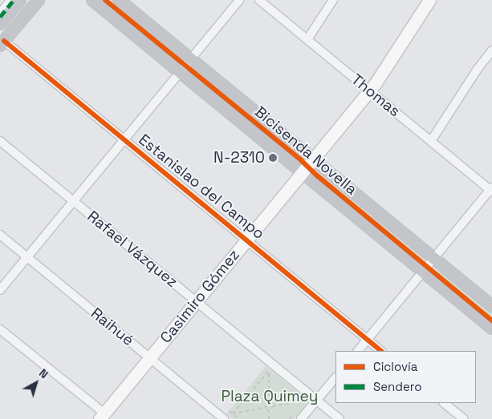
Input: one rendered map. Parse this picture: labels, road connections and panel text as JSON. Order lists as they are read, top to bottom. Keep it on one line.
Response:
{"streets":{"main road":["Casimiro Gómez"],"street":["Thomas","Estanislao del Campo","Rafael Vázquez","Raihué"],"cycle path":["Bicisenda Novella"]},"crossings":[["Thomas","Casimiro Gómez"],["Estanislao del Campo","Casimiro Gómez"],["Rafael Vázquez","Casimiro Gómez"],["Casimiro Gómez","Raihué"]],"parks":["Plaza Quimey"],"places":["N-2310"],"legend":["Ciclovía","Sendero"],"north":"top right"}
